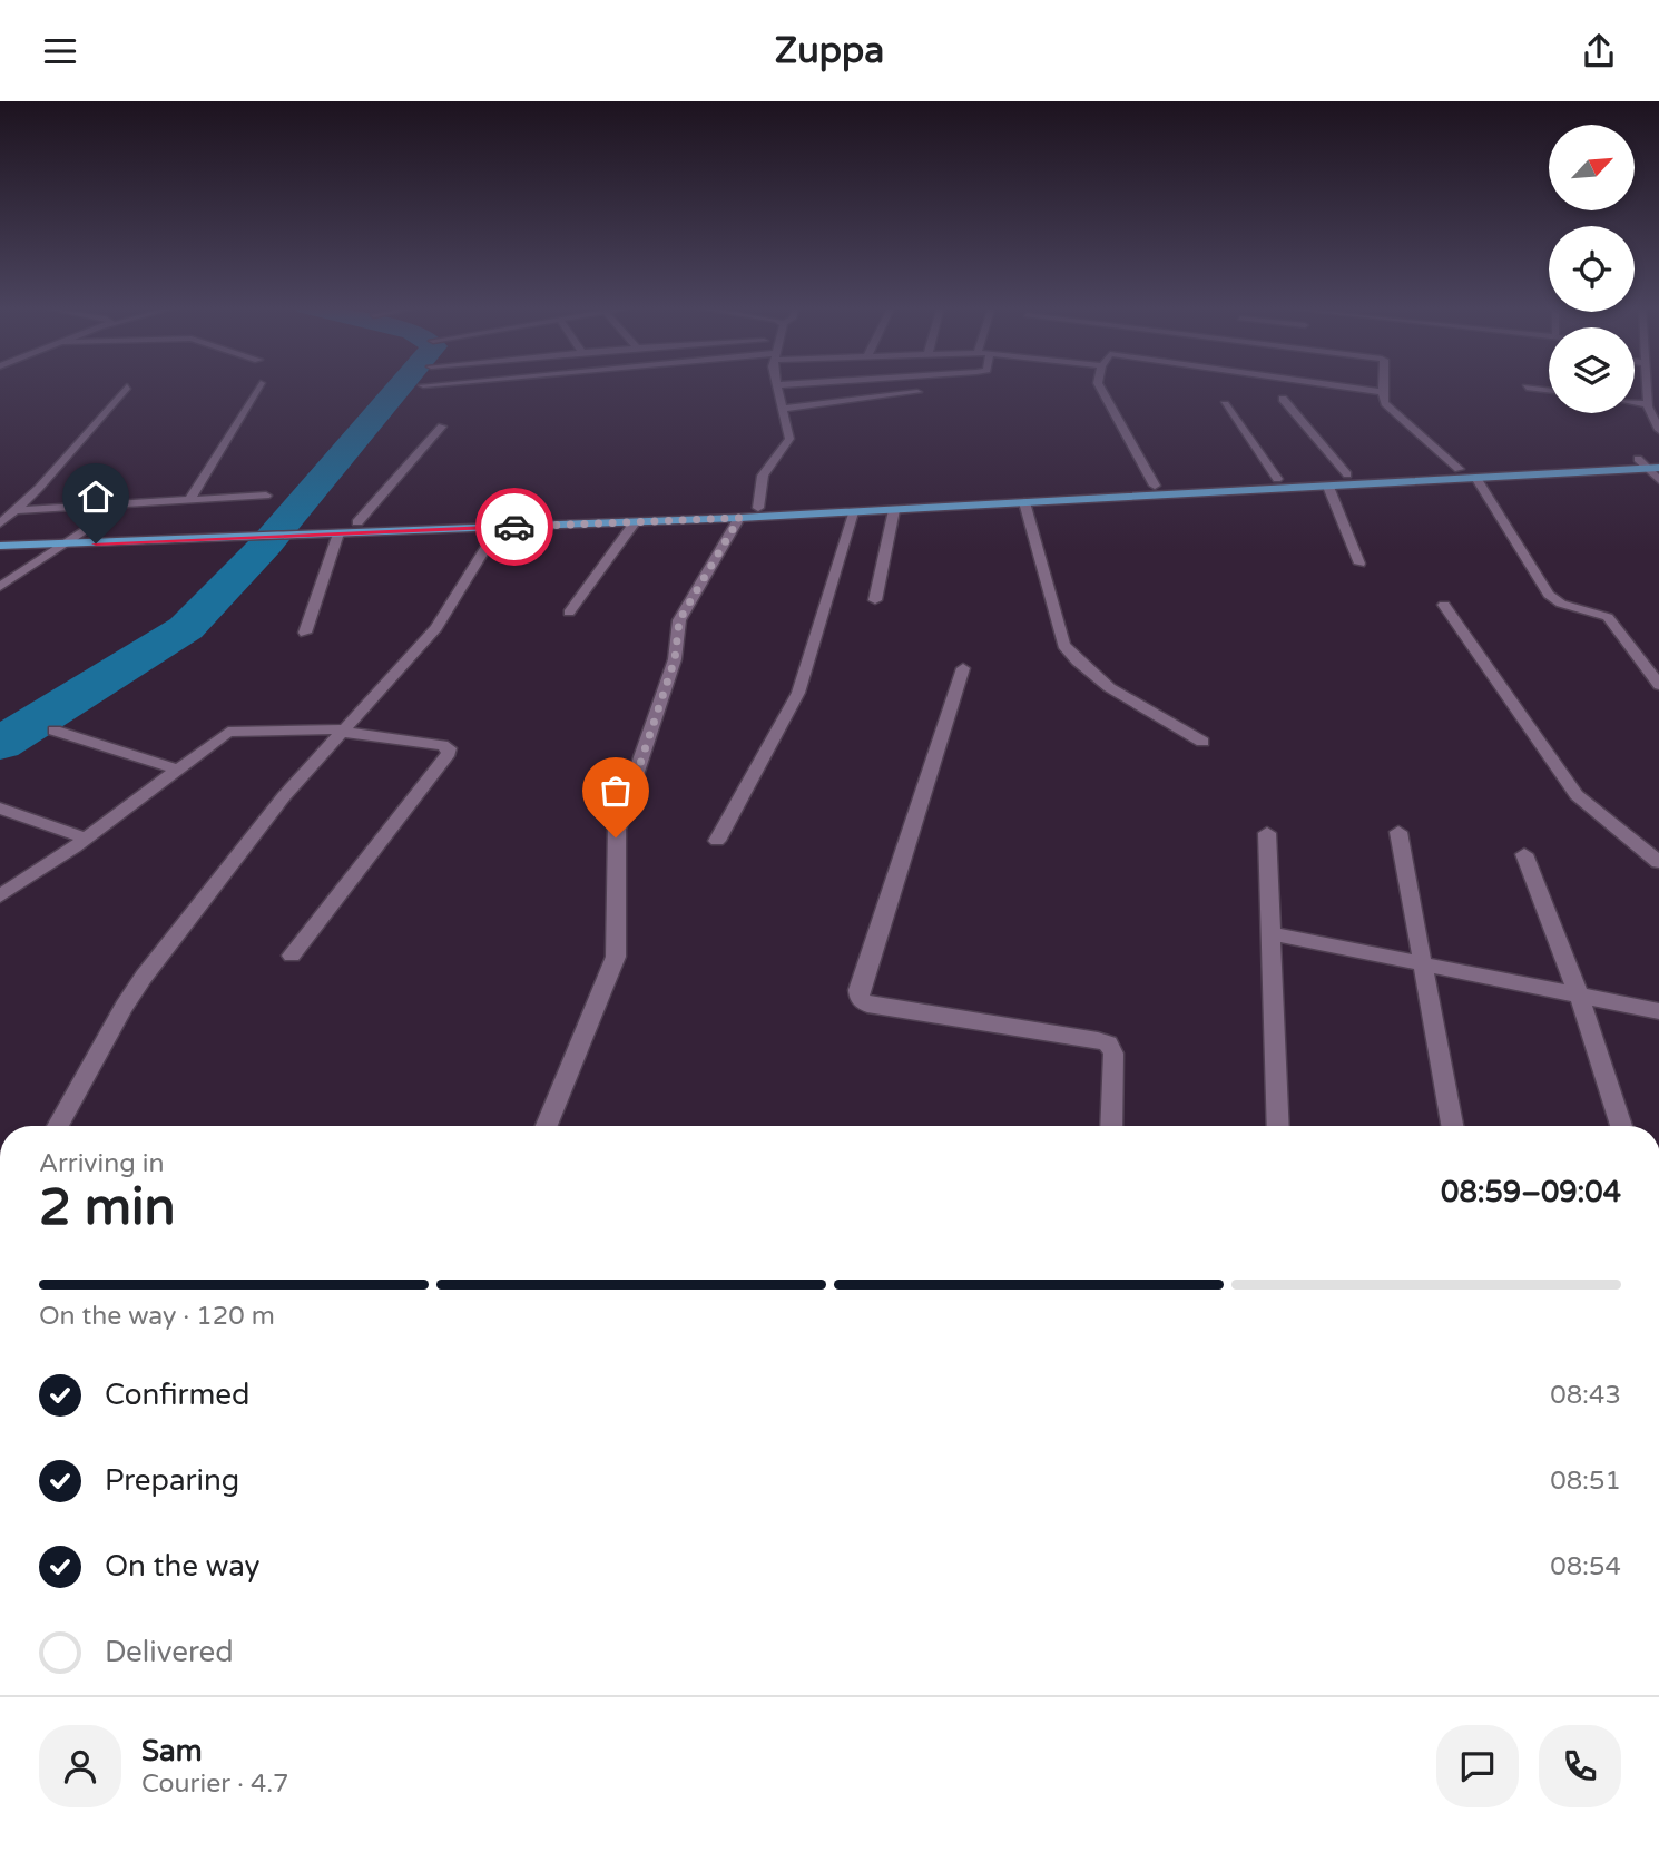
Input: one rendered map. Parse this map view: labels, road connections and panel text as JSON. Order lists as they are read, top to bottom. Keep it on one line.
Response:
{"north":"top right","page":{"header":"Zuppa","heading":["2 min","Arriving in","08:59–09:04"],"panel":["Sam","Courier · 4.7"],"bar":"On the way · 120 m","list":[["Confirmed","08:43"],["Preparing","08:51"],["On the way","08:54"],"Delivered"]}}
